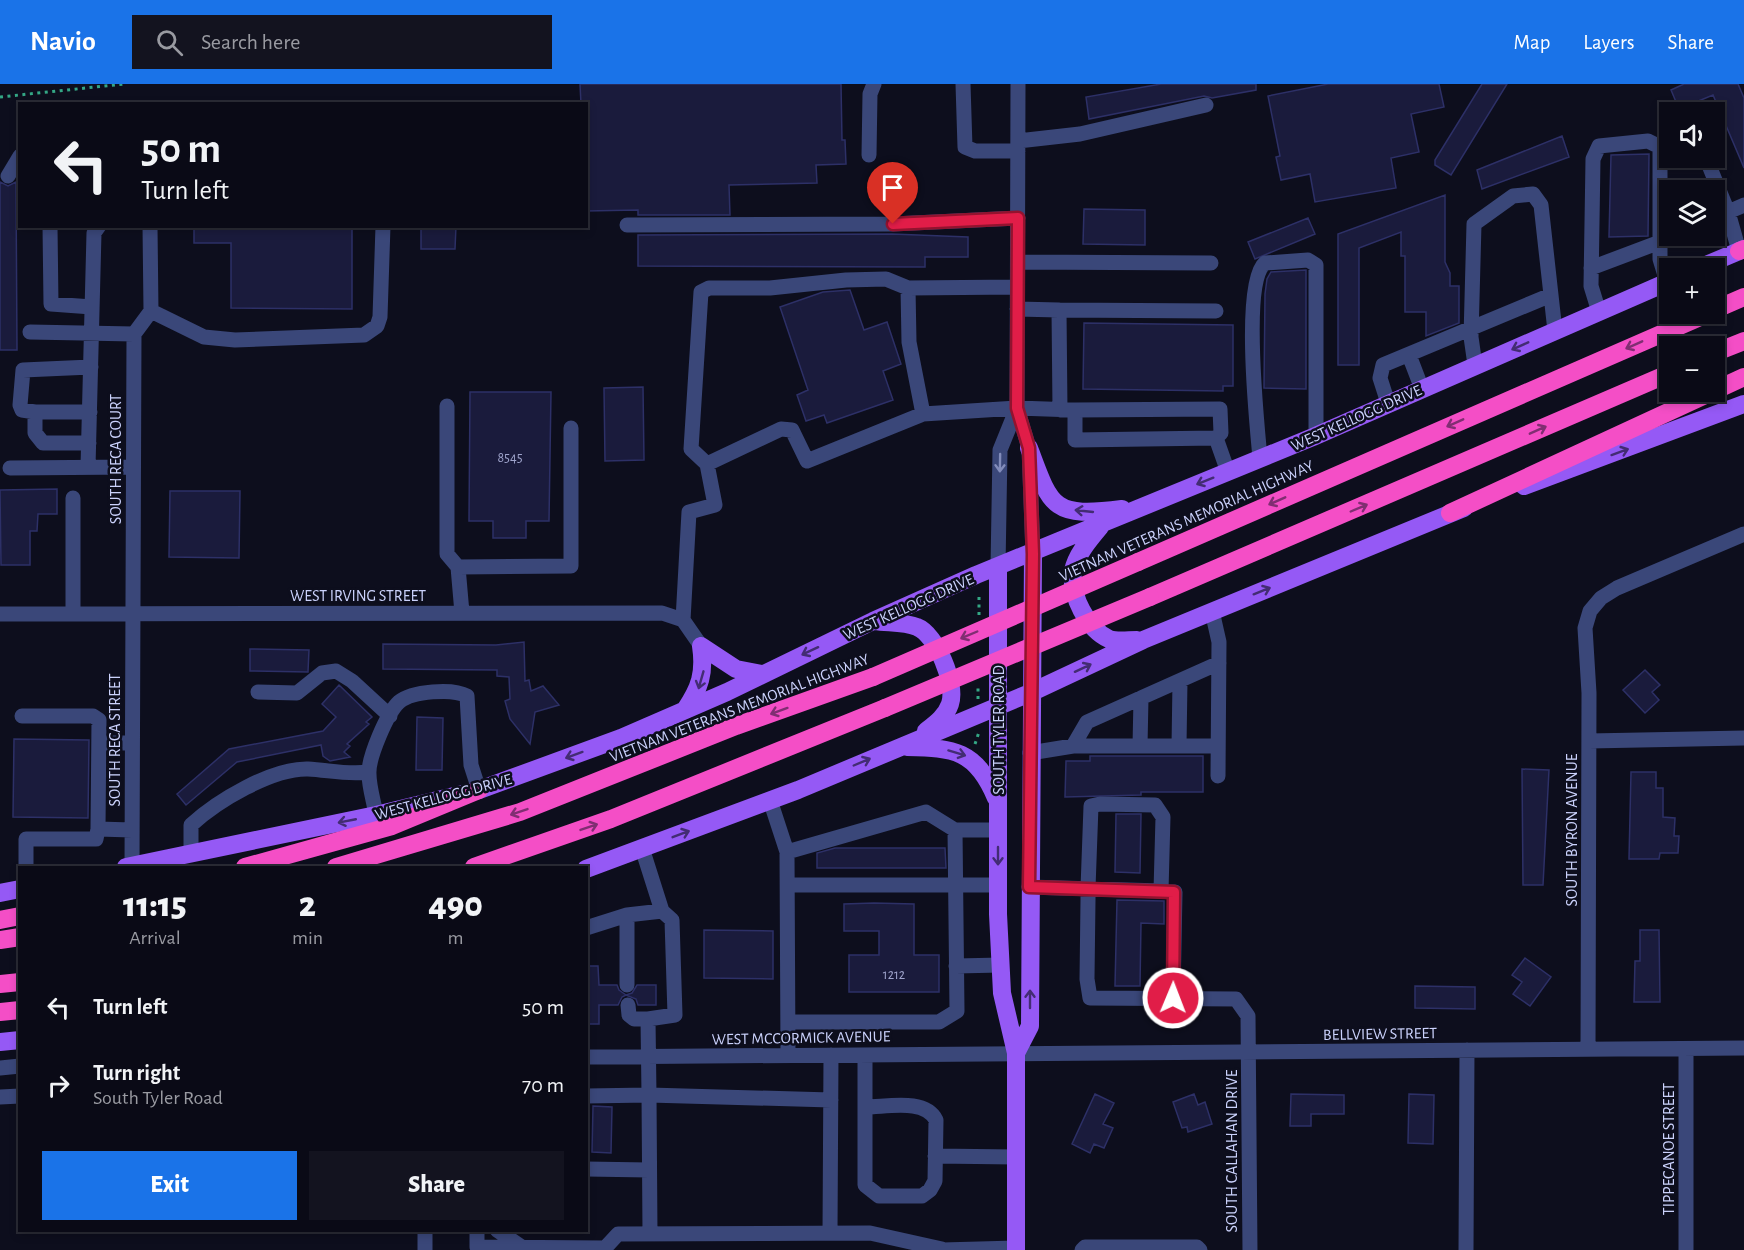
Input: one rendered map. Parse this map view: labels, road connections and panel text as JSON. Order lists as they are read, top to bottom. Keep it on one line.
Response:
{"streets":{"highway":["VIETNAM VETERANS MEMORIAL HIGHWAY"],"main road":["WEST KELLOGG DRIVE","SOUTH TYLER ROAD"],"street":["SOUTH RECA COURT","WEST IRVING STREET","SOUTH RECA STREET","SOUTH BYRON AVENUE","BELLVIEW STREET","WEST MCCORMICK AVENUE","TIPPECANOE STREET","SOUTH CALLAHAN DRIVE"]},"crossings":[["WEST KELLOGG DRIVE","SOUTH TYLER ROAD"],["WEST KELLOGG DRIVE","SOUTH RECA STREET"],["SOUTH RECA COURT","WEST IRVING STREET"],["SOUTH RECA COURT","SOUTH RECA STREET"],["WEST IRVING STREET","SOUTH RECA STREET"],["SOUTH TYLER ROAD","BELLVIEW STREET"],["SOUTH TYLER ROAD","WEST MCCORMICK AVENUE"],["SOUTH BYRON AVENUE","BELLVIEW STREET"],["BELLVIEW STREET","WEST MCCORMICK AVENUE"],["BELLVIEW STREET","TIPPECANOE STREET"],["BELLVIEW STREET","SOUTH CALLAHAN DRIVE"]],"house_numbers":["8545","1212"],"page":{"header":"Navio","search":"Search here","nav":["Map","Layers","Share"],"map_buttons":["+","−"],"turn":["50 m","Turn left"],"eta":["11:15","Arrival","2","min","490","m"],"list":[{"name":"Turn left","value":"50 m"},{"name":"Turn right","note":"South Tyler Road","value":"70 m"}],"buttons":["Exit","Share"]}}
